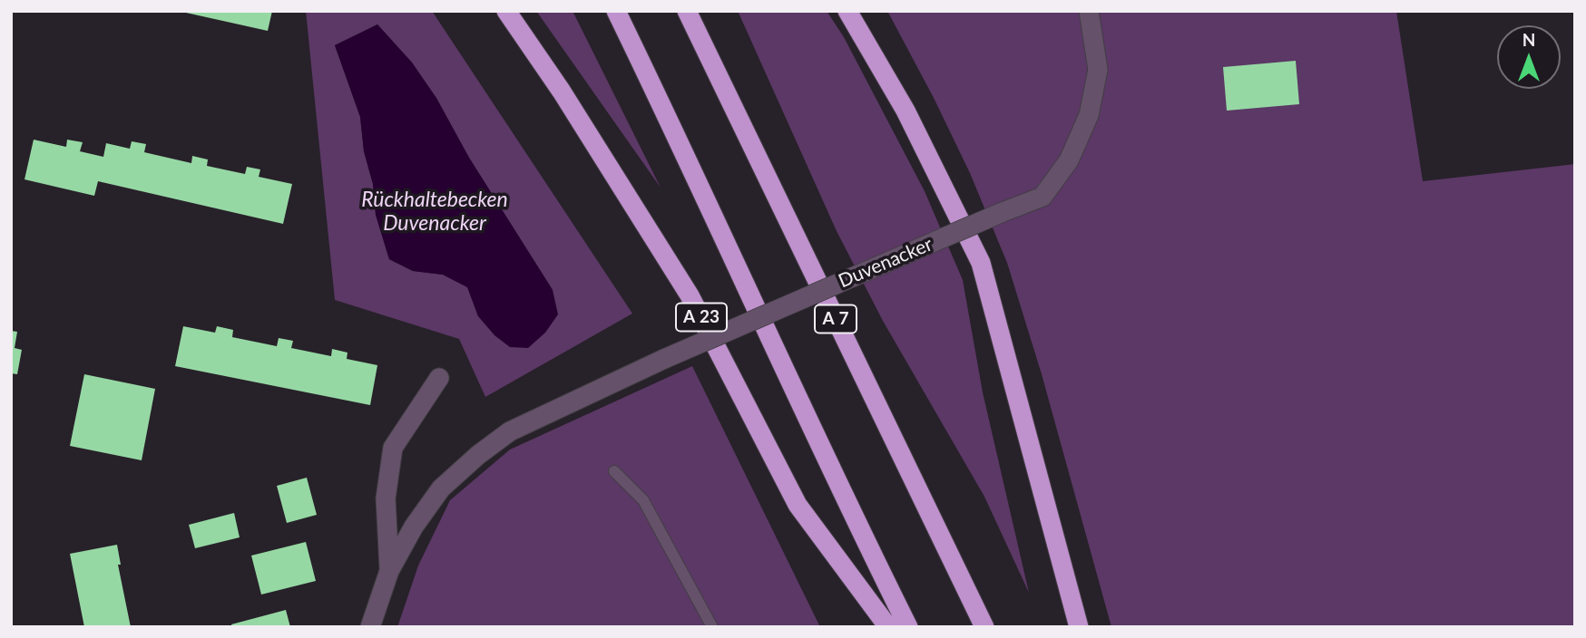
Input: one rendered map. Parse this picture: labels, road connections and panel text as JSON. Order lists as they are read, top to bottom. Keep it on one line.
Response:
{"streets":{"highway":["A 23","A 7"],"street":["Duvenacker"]},"water":["Rückhaltebecken Duvenacker"],"north":"top"}
